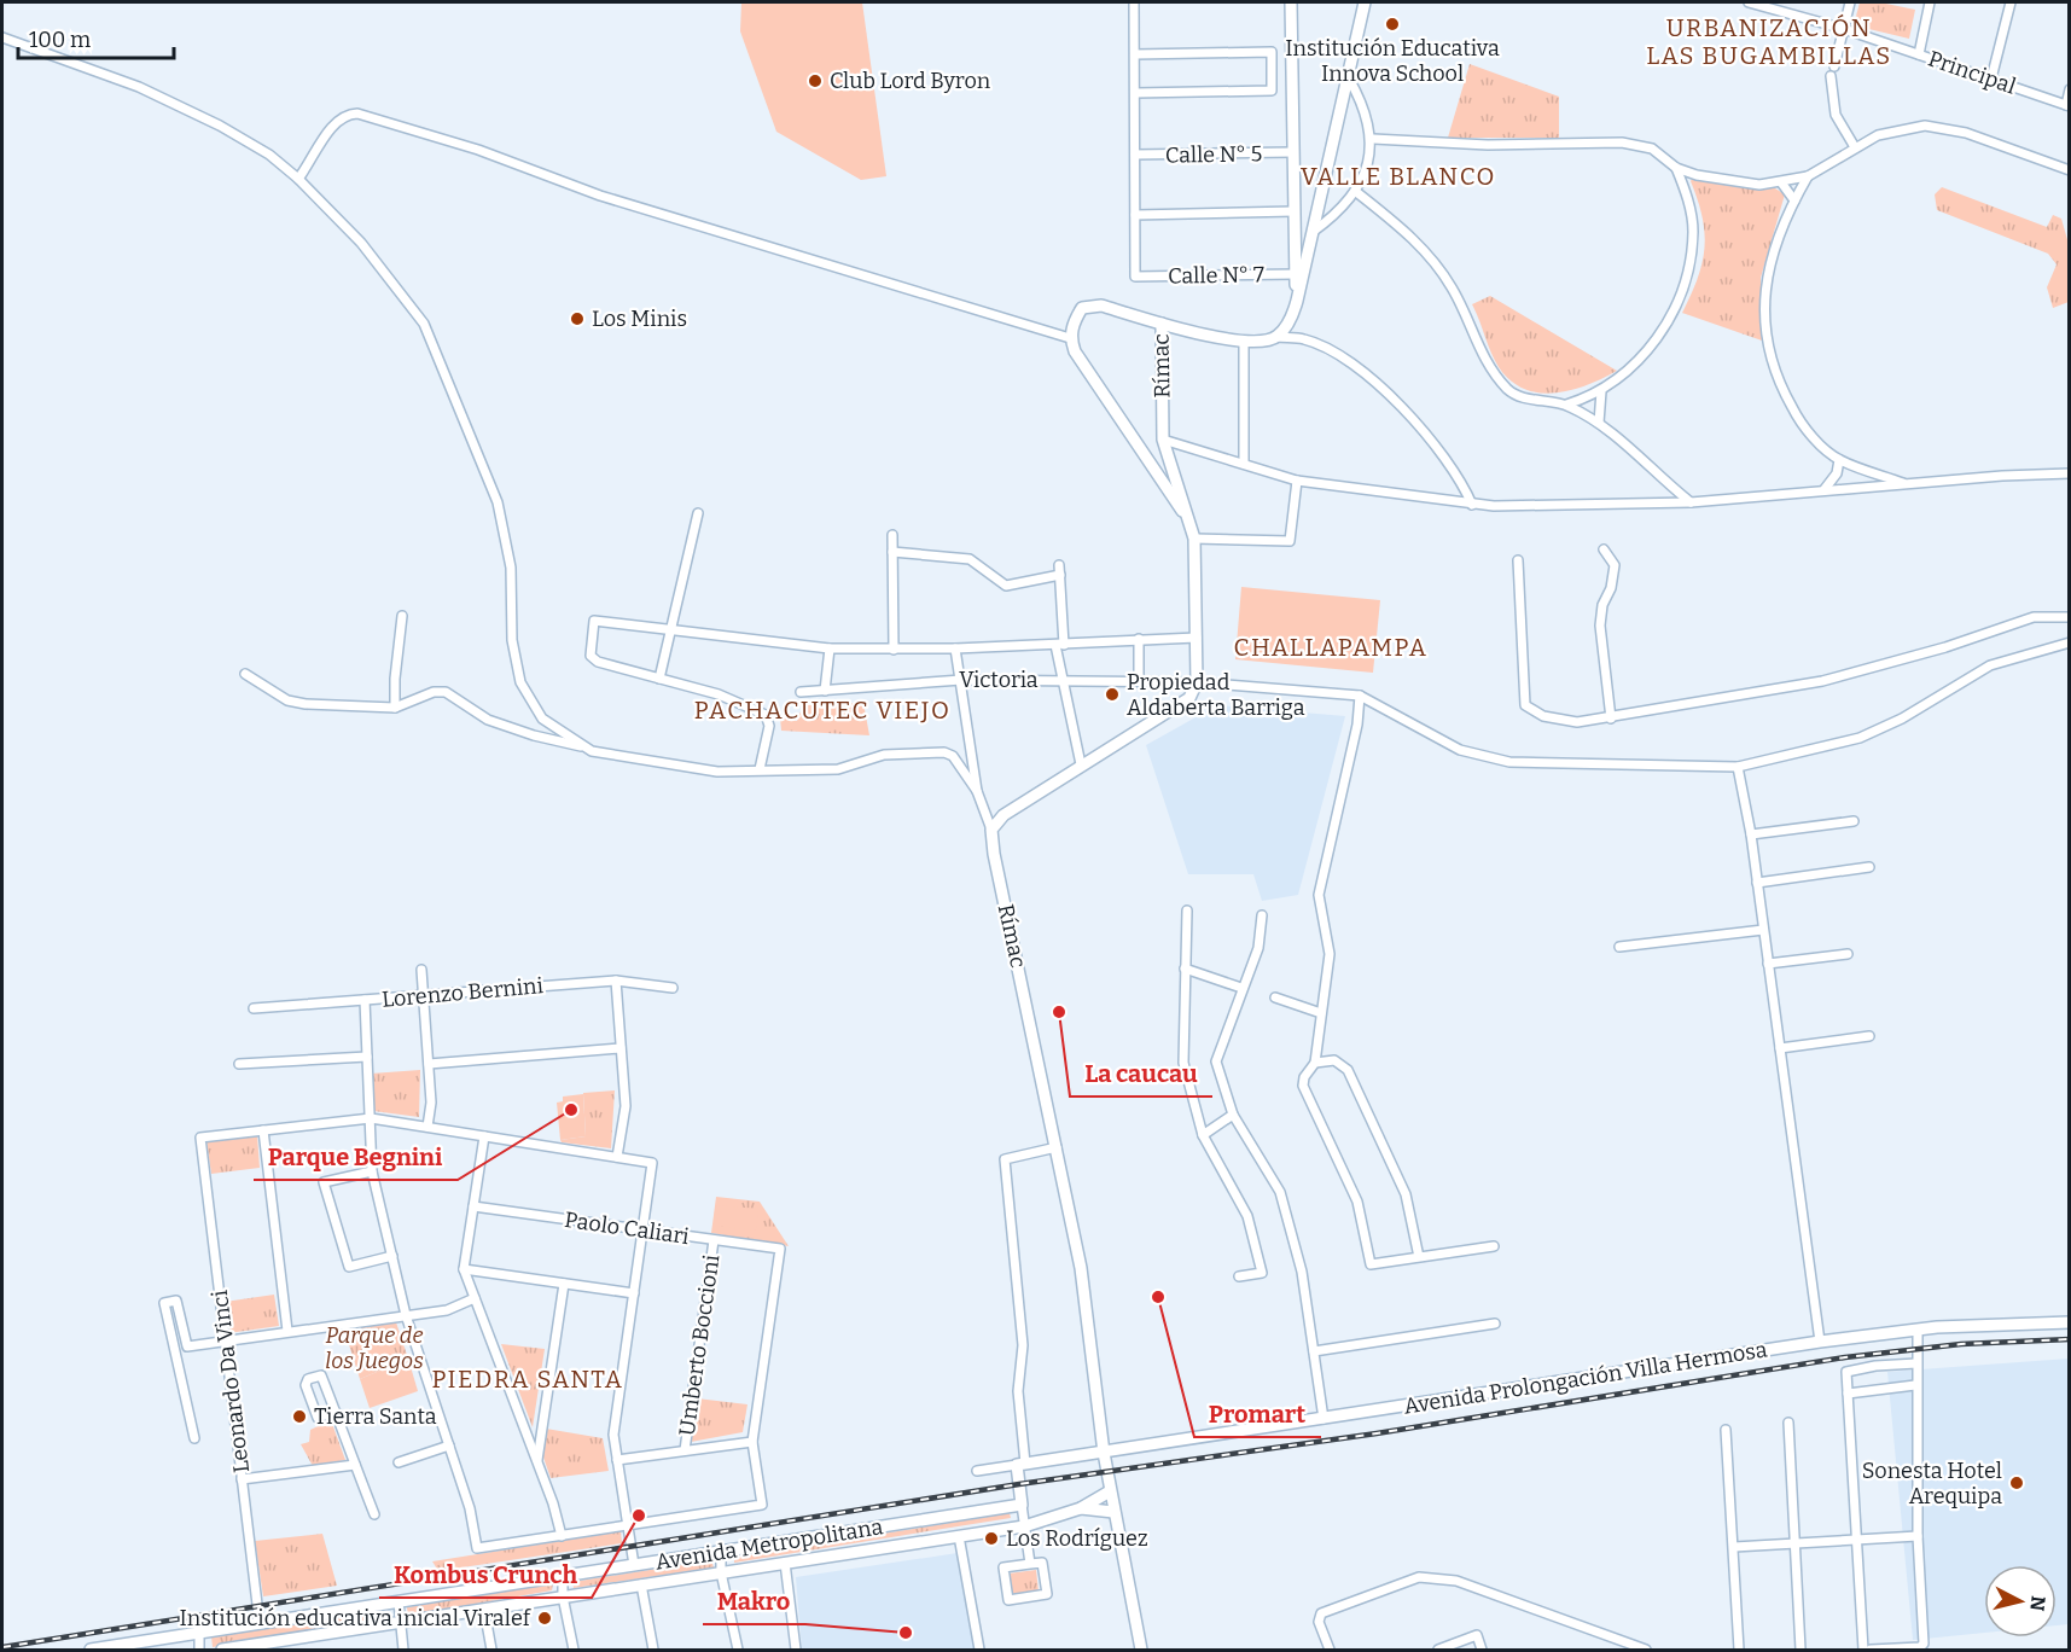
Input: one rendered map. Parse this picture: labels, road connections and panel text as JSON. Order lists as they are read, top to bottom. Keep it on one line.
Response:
{"streets":{"main road":["Rímac","Avenida Prolongación Villa Hermosa","Avenida Metropolitana"],"street":["Principal","Calle N° 5","Calle N° 7","Victoria","Lorenzo Bernini","Paolo Caliari","Umberto Boccioni","Leonardo Da Vinci"]},"crossings":[["Rímac","Victoria"],["Rímac","Avenida Prolongación Villa Hermosa"],["Rímac","Avenida Metropolitana"],["Paolo Caliari","Umberto Boccioni"],["Leonardo Da Vinci","Avenida Metropolitana"]],"districts":["URBANIZACIÓN LAS BUGAMBILLAS","VALLE BLANCO","CHALLAPAMPA","PACHACUTEC VIEJO","PIEDRA SANTA"],"parks":["Parque de los Juegos"],"places":["Institución Educativa Innova School","Club Lord Byron","Los Minis","Propiedad Aldaberta Barriga","La caucau","Parque Begnini","Promart","Tierra Santa","Sonesta Hotel Arequipa","Kombus Crunch","Los Rodríguez","Institución educativa inicial Viralef","Makro"],"scale_bar":"100 m","north":"right"}
